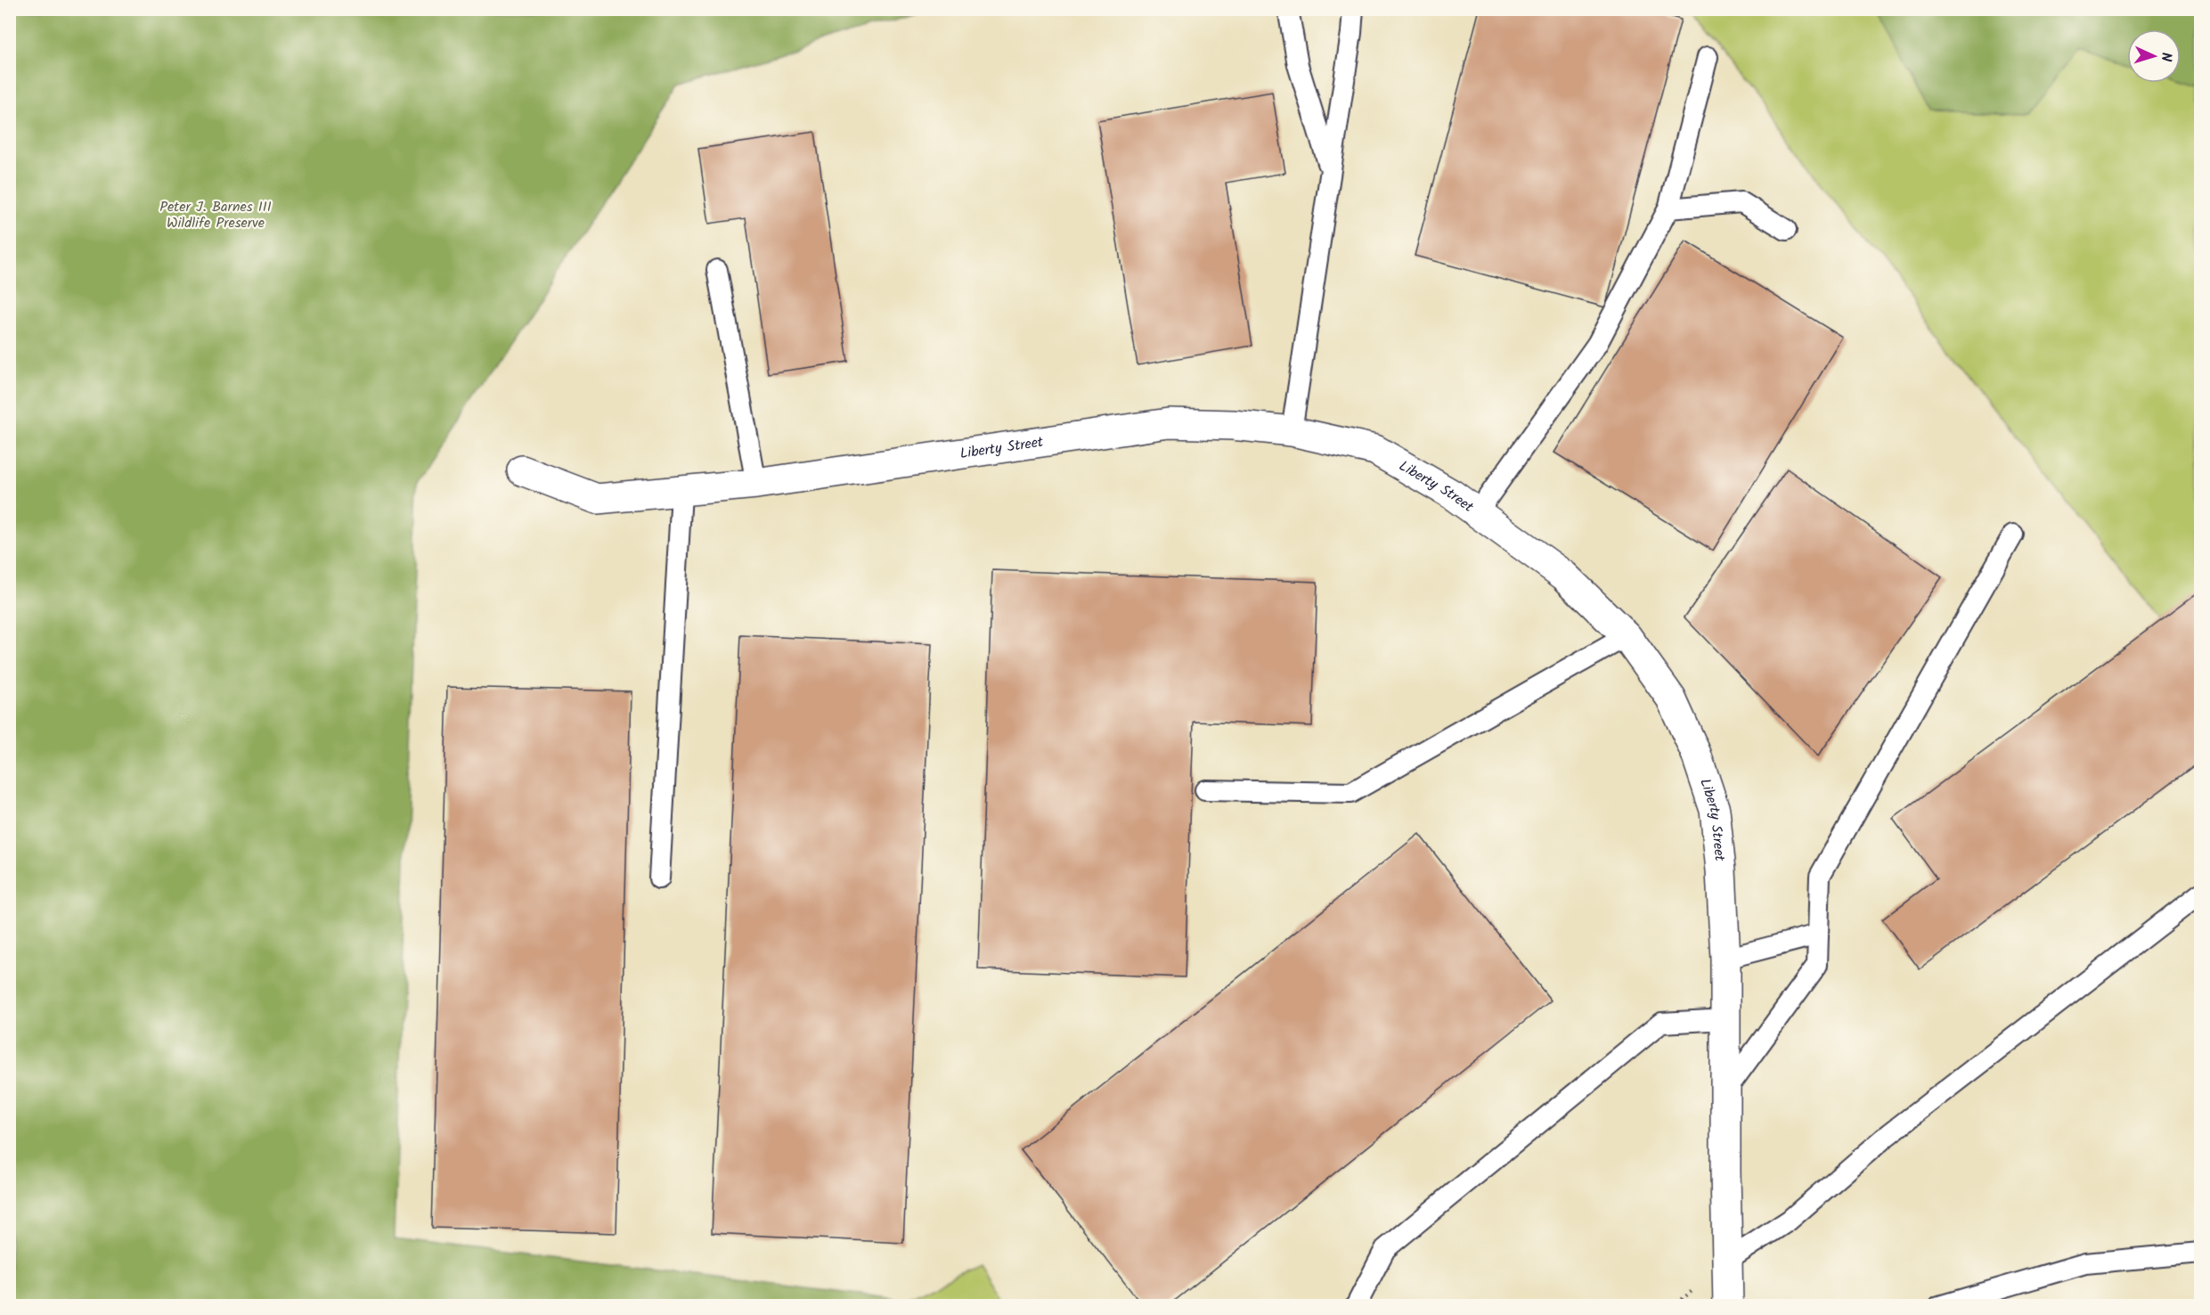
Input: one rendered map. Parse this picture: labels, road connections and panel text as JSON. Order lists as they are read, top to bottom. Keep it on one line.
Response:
{"streets":{"street":["Liberty Street"]},"parks":["Peter J. Barnes III Wildlife Preserve"],"north":"right"}
